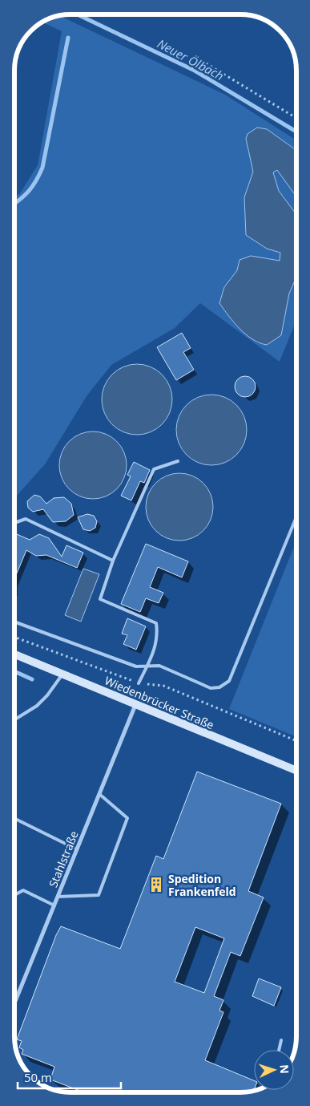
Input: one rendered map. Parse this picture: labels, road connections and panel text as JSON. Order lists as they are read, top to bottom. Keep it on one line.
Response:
{"streets":{"main road":["Wiedenbrücker Straße"],"street":["Stahlstraße"]},"crossings":[["Wiedenbrücker Straße","Stahlstraße"]],"water":["Neuer Ölbach"],"places":{"building":["Spedition Frankenfeld"]},"scale_bar":"50 m","north":"right"}
